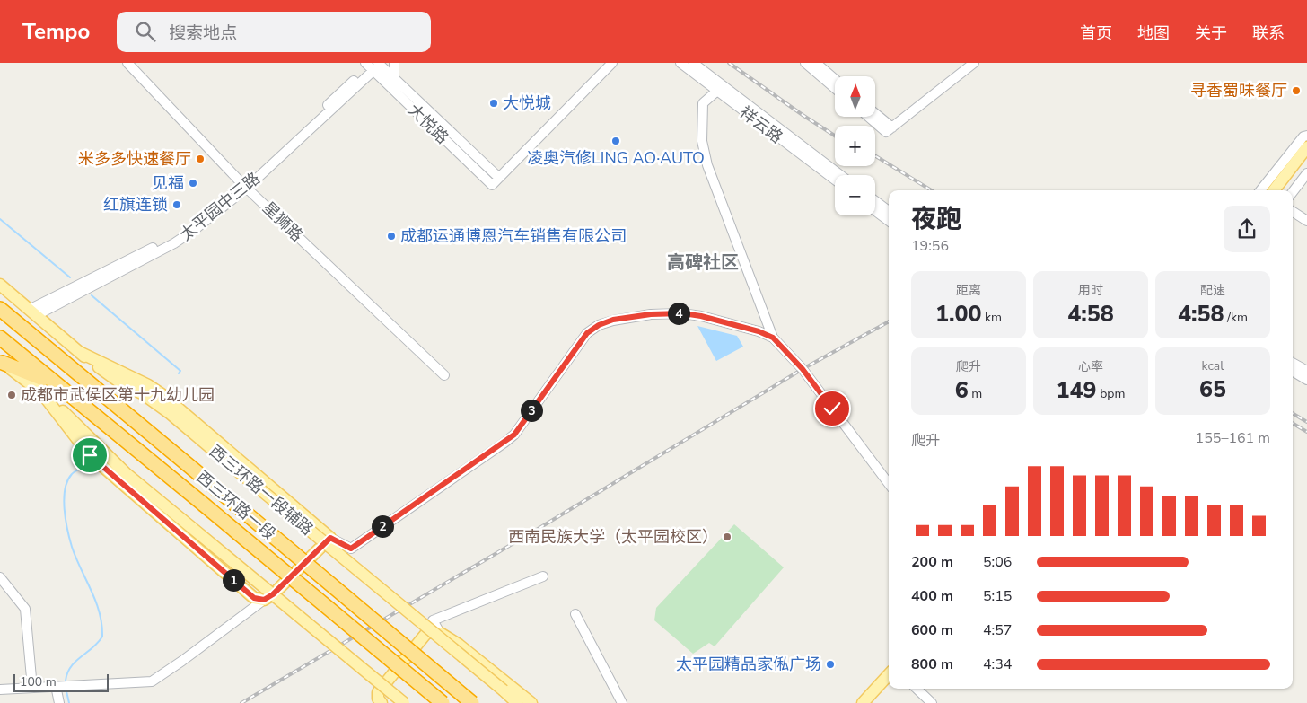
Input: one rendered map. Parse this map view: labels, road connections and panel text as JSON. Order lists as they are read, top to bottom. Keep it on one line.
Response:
{"streets":{"highway":["西三环路一段"],"main road":["西三环路一段辅路"],"street":["大悦路","祥云路","太平园中三路","星狮路"]},"crossings":[["大悦路","太平园中三路"],["太平园中三路","星狮路"],["太平园中三路","西三环路一段辅路"]],"districts":["高碑社区"],"places":["寻香蜀味餐厅","大悦城","凌奥汽修LING AO·AUTO","米多多快速餐厅","见福","红旗连锁","成都运通博恩汽车销售有限公司","成都市武侯区第十九幼儿园","西南民族大学（太平园校区）","太平园精品家俬广场"],"scale_bar":"100 m","north":"top","page":{"header":"Tempo","search":"搜索地点","nav":["首页","地图","关于","联系"],"map_buttons":["+","−"],"heading":["夜跑","19:56"],"stats":[["距离","1.00 km"],["用时","4:58"],["配速","4:58 /km"],["爬升","6 m"],["心率","149 bpm"],["kcal","65"]],"pins":["4","3","2","1"],"chart":["爬升","155–161 m"],"list":[{"name":"200 m","note":"5:06"},{"name":"400 m","note":"5:15"},{"name":"600 m","note":"4:57"},{"name":"800 m","note":"4:34"}],"scale":"100 m"}}
